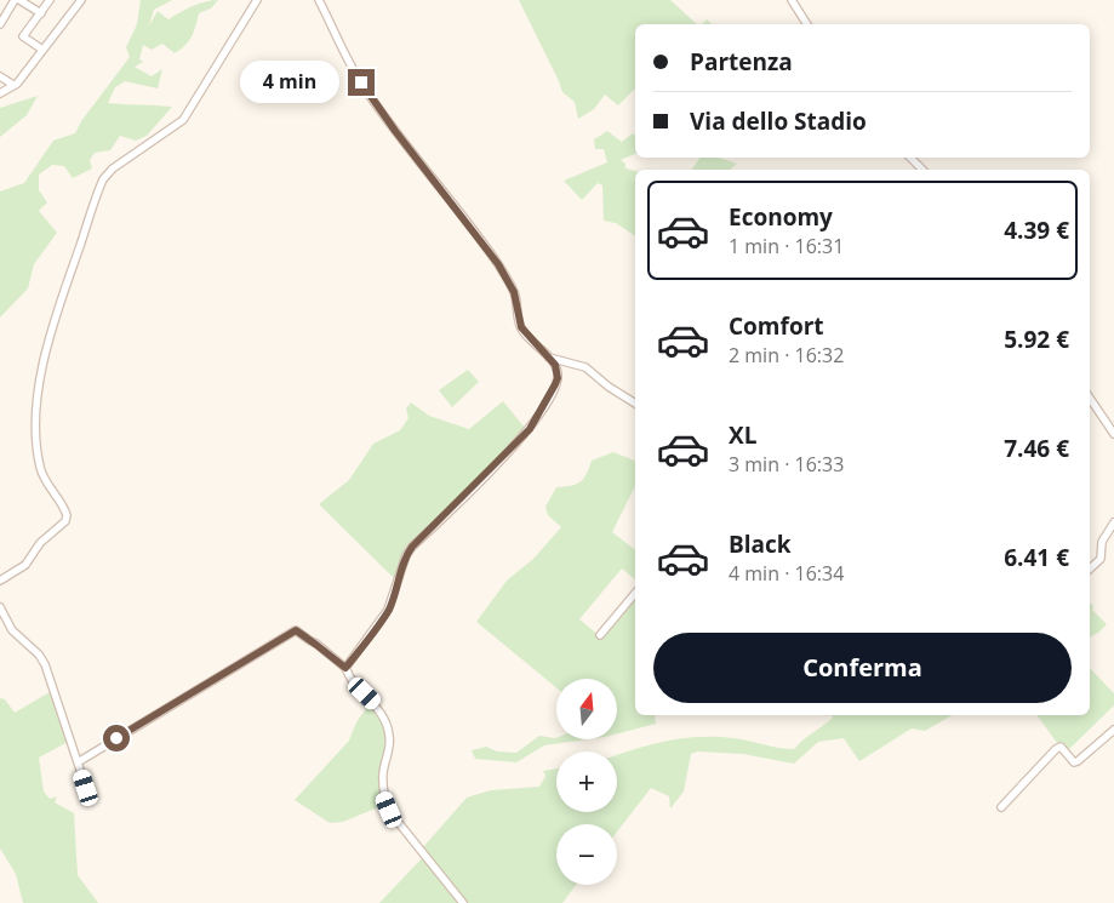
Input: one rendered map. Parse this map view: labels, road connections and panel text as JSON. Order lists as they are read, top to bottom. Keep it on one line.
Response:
{"north":"top","page":{"banner":["Partenza","Via dello Stadio"],"bubble":"4 min","list":[{"name":"Economy","note":"1 min · 16:31","value":"4.39 €"},{"name":"Comfort","note":"2 min · 16:32","value":"5.92 €"},{"name":"XL","note":"3 min · 16:33","value":"7.46 €"},{"name":"Black","note":"4 min · 16:34","value":"6.41 €"}],"buttons":"Conferma","map_buttons":["+","−"]}}
